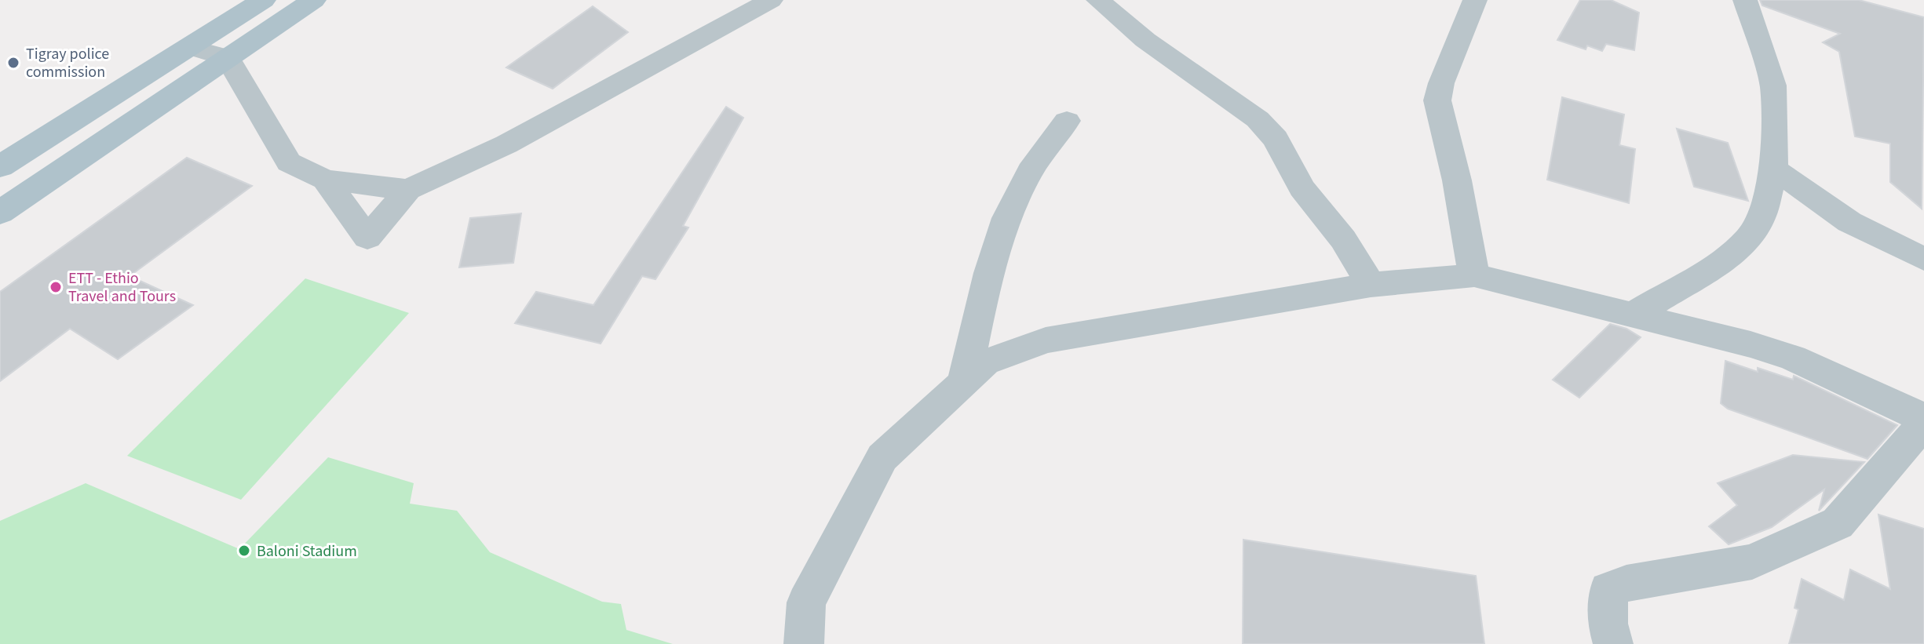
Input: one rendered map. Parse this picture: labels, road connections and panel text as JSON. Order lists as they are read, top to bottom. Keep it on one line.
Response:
{"places":["Tigray police commission","ETT - Ethio Travel and Tours","Baloni Stadium"]}
